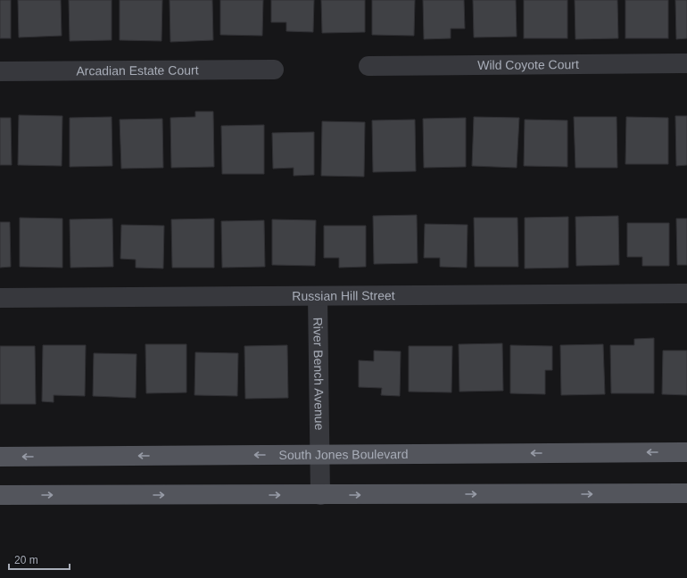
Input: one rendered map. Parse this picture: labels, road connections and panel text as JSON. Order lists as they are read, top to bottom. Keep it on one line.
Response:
{"streets":{"main road":["South Jones Boulevard"],"street":["Wild Coyote Court","Arcadian Estate Court","Russian Hill Street","River Bench Avenue"]},"crossings":[["Russian Hill Street","River Bench Avenue"],["River Bench Avenue","South Jones Boulevard"]],"scale_bar":"20 m"}
